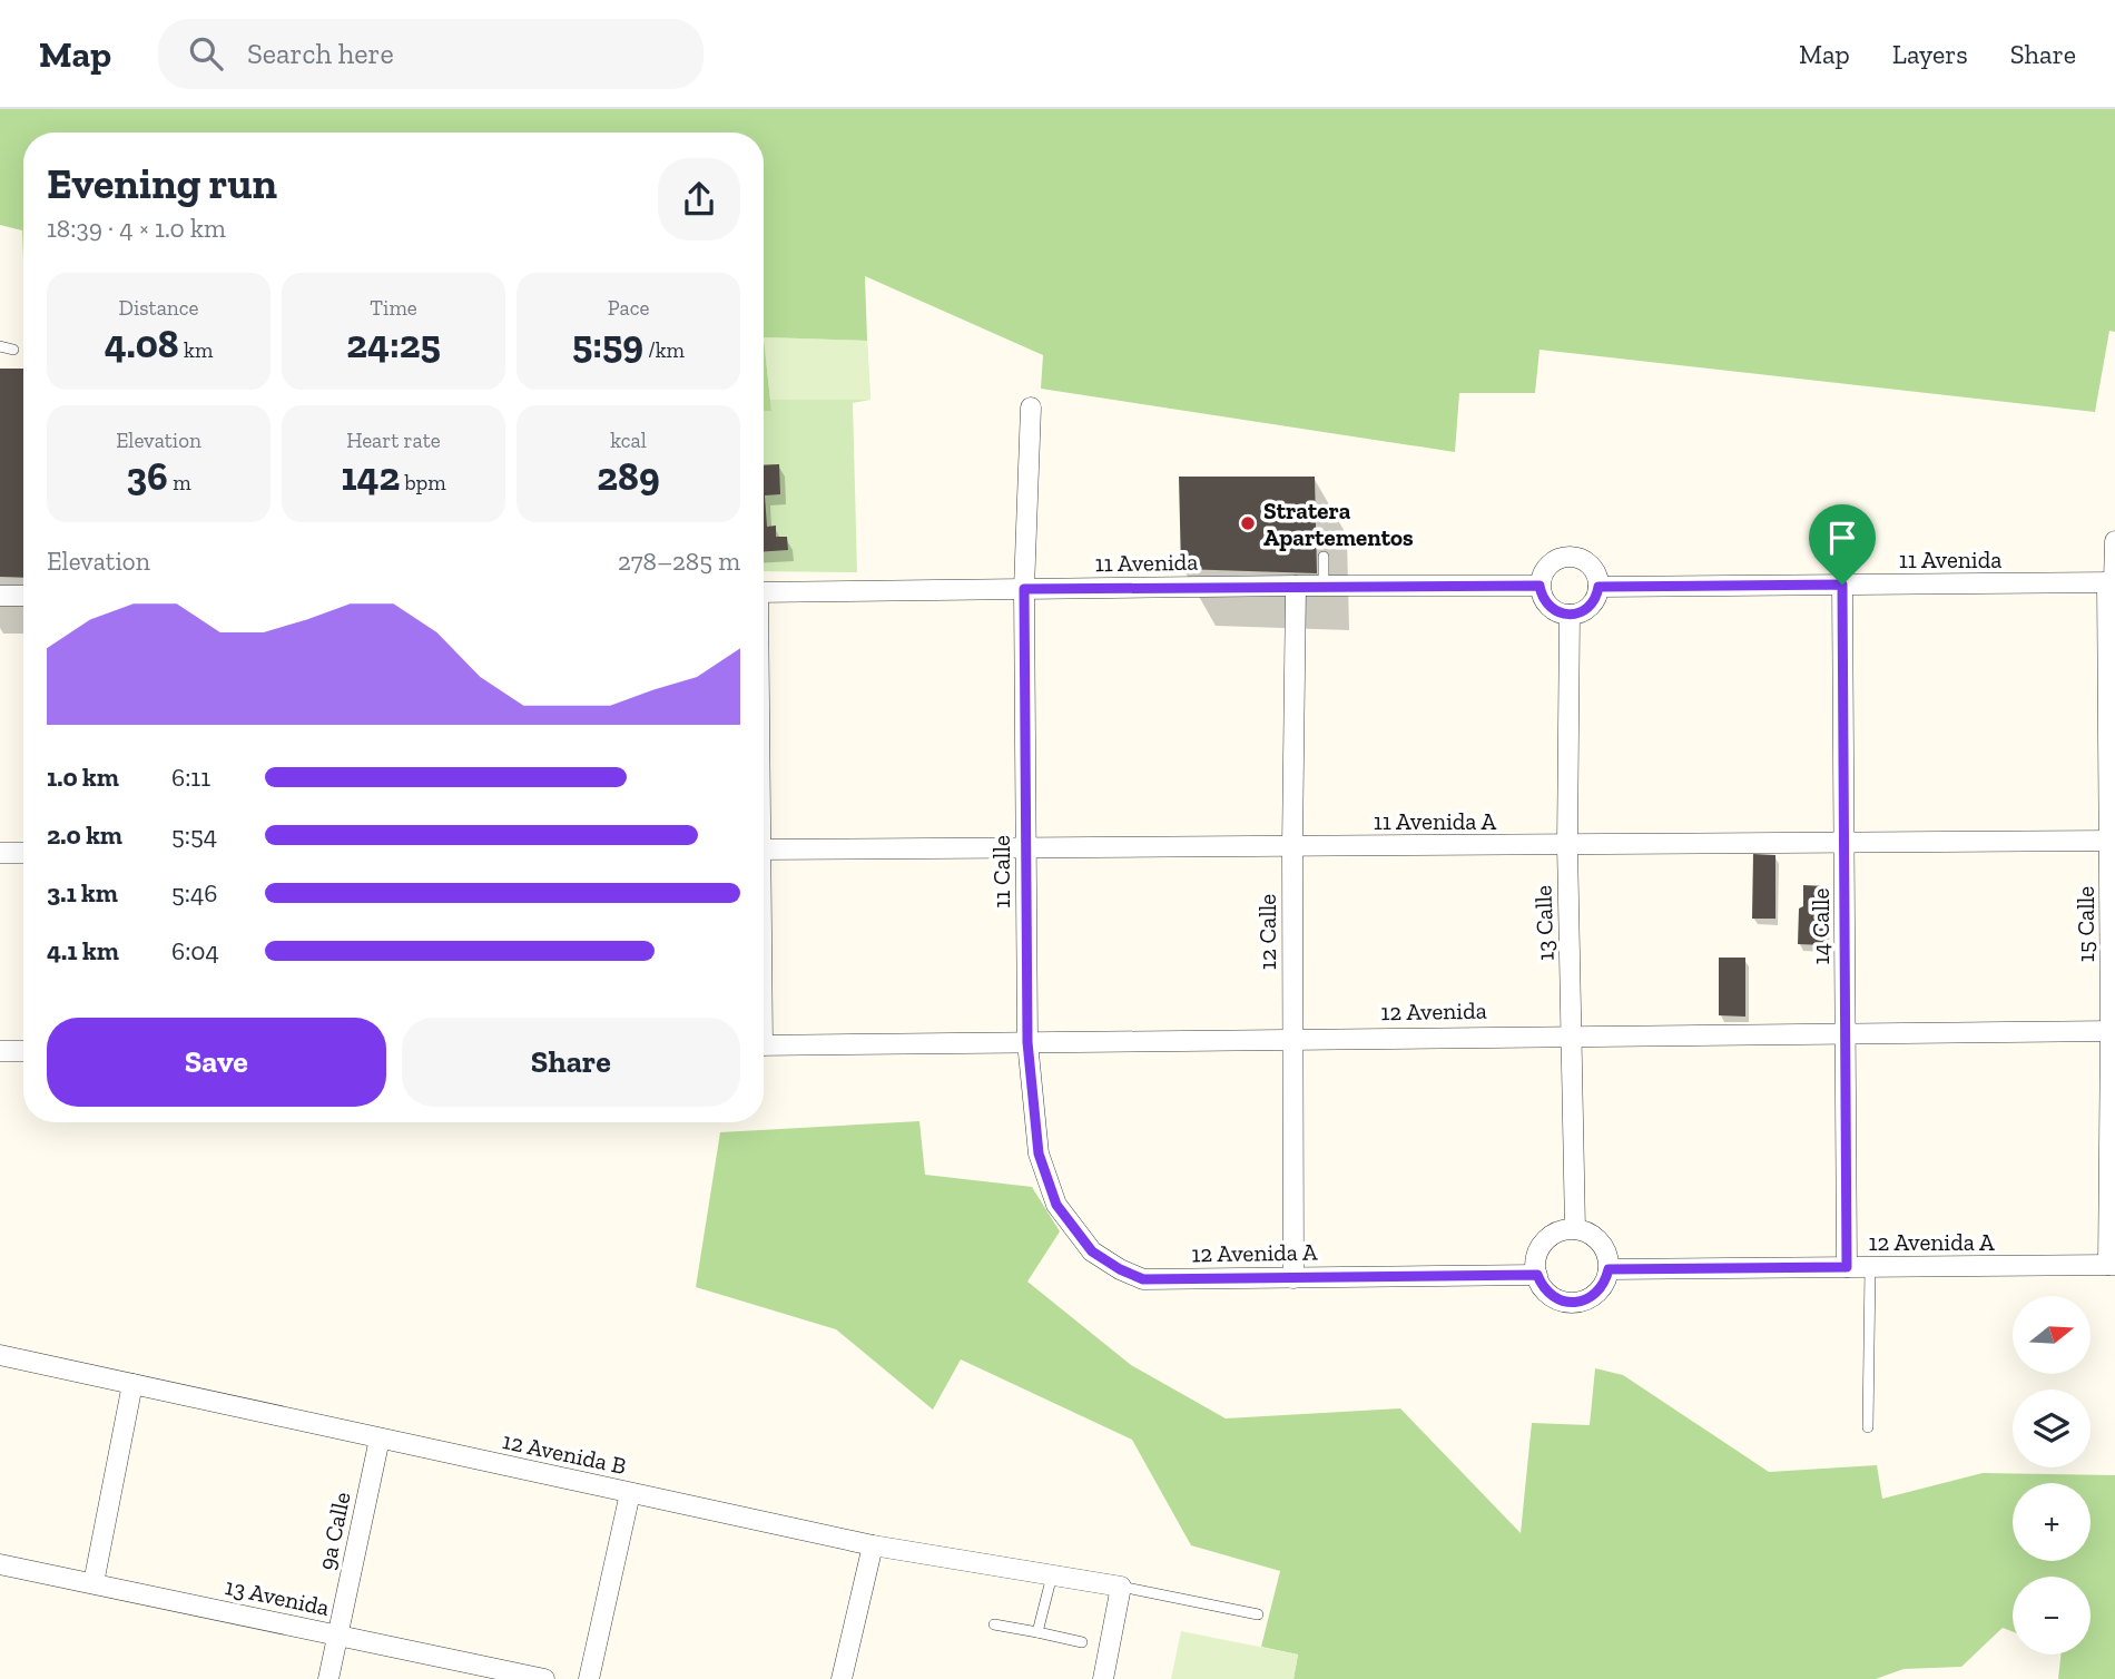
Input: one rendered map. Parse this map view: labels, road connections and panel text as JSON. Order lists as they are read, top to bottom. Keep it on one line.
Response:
{"streets":{"street":["11 Avenida","11 Avenida A","11 Calle","13 Calle","15 Calle","14 Calle","12 Calle","12 Avenida","12 Avenida A","12 Avenida B","9a Calle","13 Avenida"]},"crossings":[["11 Avenida","11 Calle"],["11 Avenida","13 Calle"],["11 Avenida","15 Calle"],["11 Avenida","14 Calle"],["11 Avenida","12 Calle"],["11 Avenida A","11 Calle"],["11 Avenida A","13 Calle"],["11 Avenida A","15 Calle"],["11 Avenida A","14 Calle"],["11 Avenida A","12 Calle"],["11 Calle","12 Avenida"],["11 Calle","12 Avenida A"],["13 Calle","12 Avenida"],["13 Calle","12 Avenida A"],["15 Calle","12 Avenida"],["15 Calle","12 Avenida A"],["14 Calle","12 Avenida"],["14 Calle","12 Avenida A"],["12 Calle","12 Avenida"],["12 Calle","12 Avenida A"],["12 Avenida B","9a Calle"],["9a Calle","13 Avenida"]],"places":["Stratera Apartementos"],"north":"right","page":{"header":"Map","search":"Search here","nav":["Map","Layers","Share"],"heading":["Evening run","18:39 · 4 × 1.0 km"],"stats":[["Distance","4.08 km"],["Time","24:25"],["Pace","5:59 /km"],["Elevation","36 m"],["Heart rate","142 bpm"],["kcal","289"]],"chart":["Elevation","278–285 m"],"list":[{"name":"1.0 km","note":"6:11"},{"name":"2.0 km","note":"5:54"},{"name":"3.1 km","note":"5:46"},{"name":"4.1 km","note":"6:04"}],"buttons":["Save","Share"],"map_buttons":["+","−"]}}
